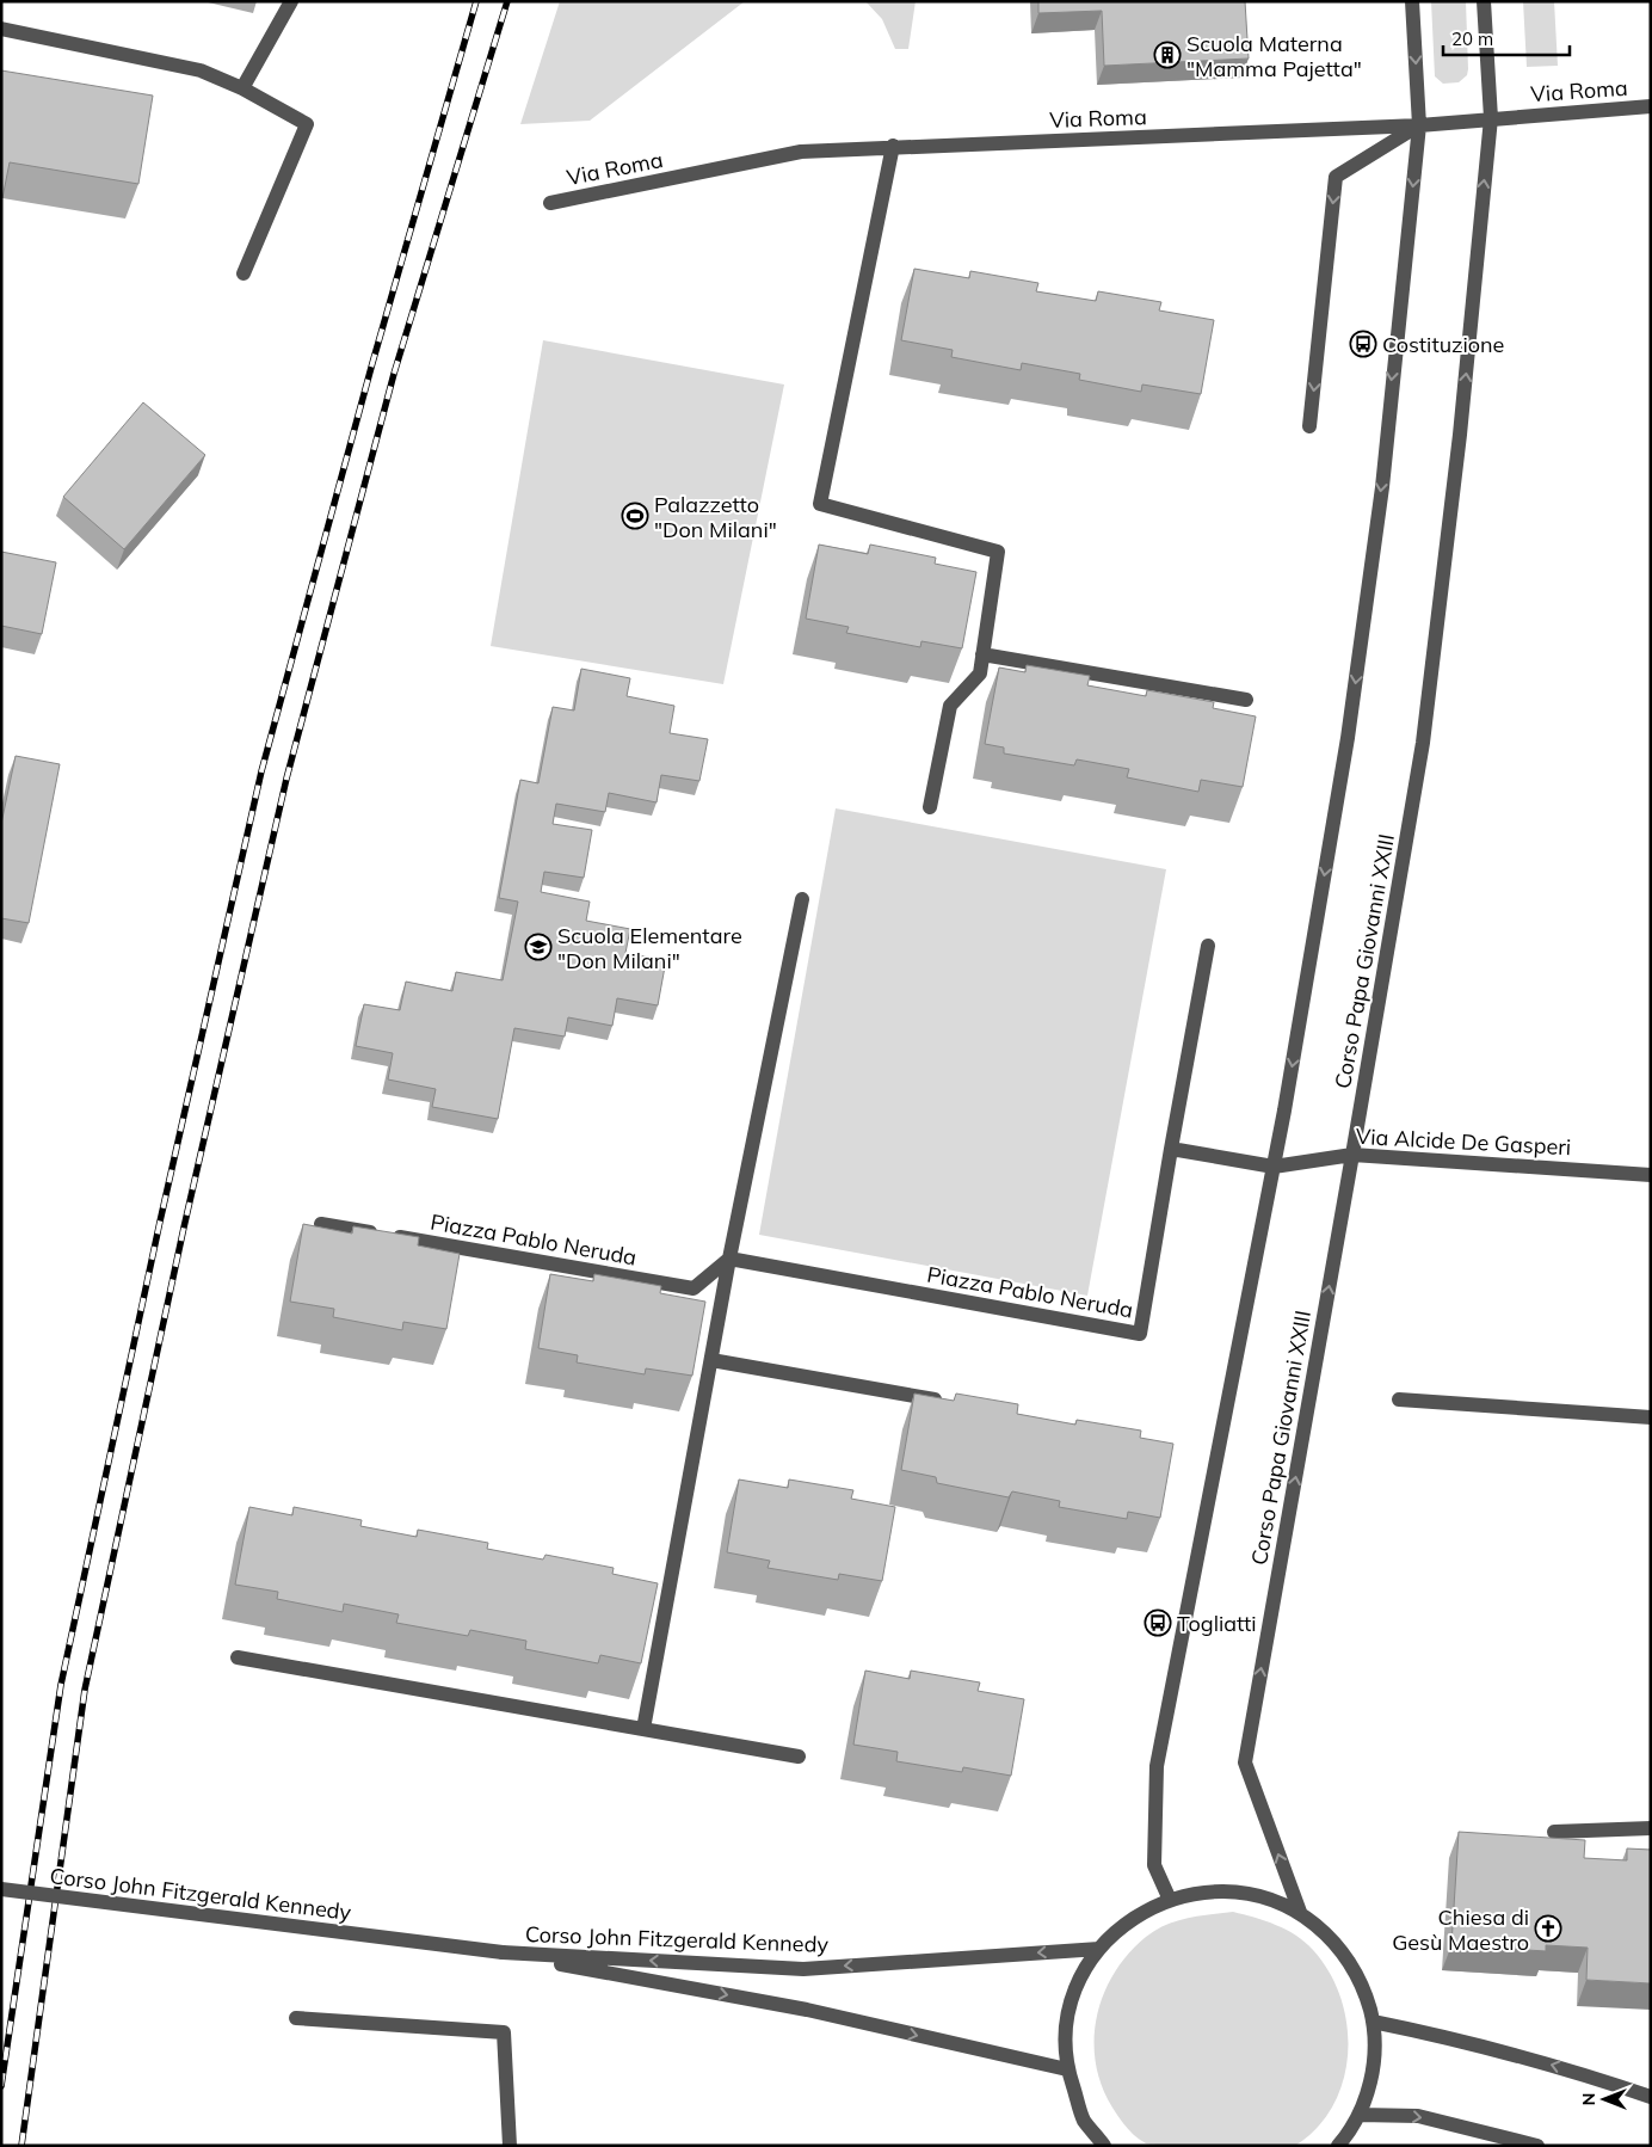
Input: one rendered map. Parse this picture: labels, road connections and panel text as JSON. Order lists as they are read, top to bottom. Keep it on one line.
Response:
{"streets":{"street":["Via Roma","Corso Papa Giovanni XXIII","Via Alcide De Gasperi","Piazza Pablo Neruda","Corso John Fitzgerald Kennedy"]},"crossings":[["Via Roma","Corso Papa Giovanni XXIII"],["Corso Papa Giovanni XXIII","Via Alcide De Gasperi"]],"places":{"building":["Scuola Materna \"Mamma Pajetta\""],"bus stop":["Costituzione","Togliatti"],"sports":["Palazzetto \"Don Milani\""],"school or university":["Scuola Elementare \"Don Milani\""],"church":["Chiesa di Gesù Maestro"]},"scale_bar":"20 m","north":"left"}
